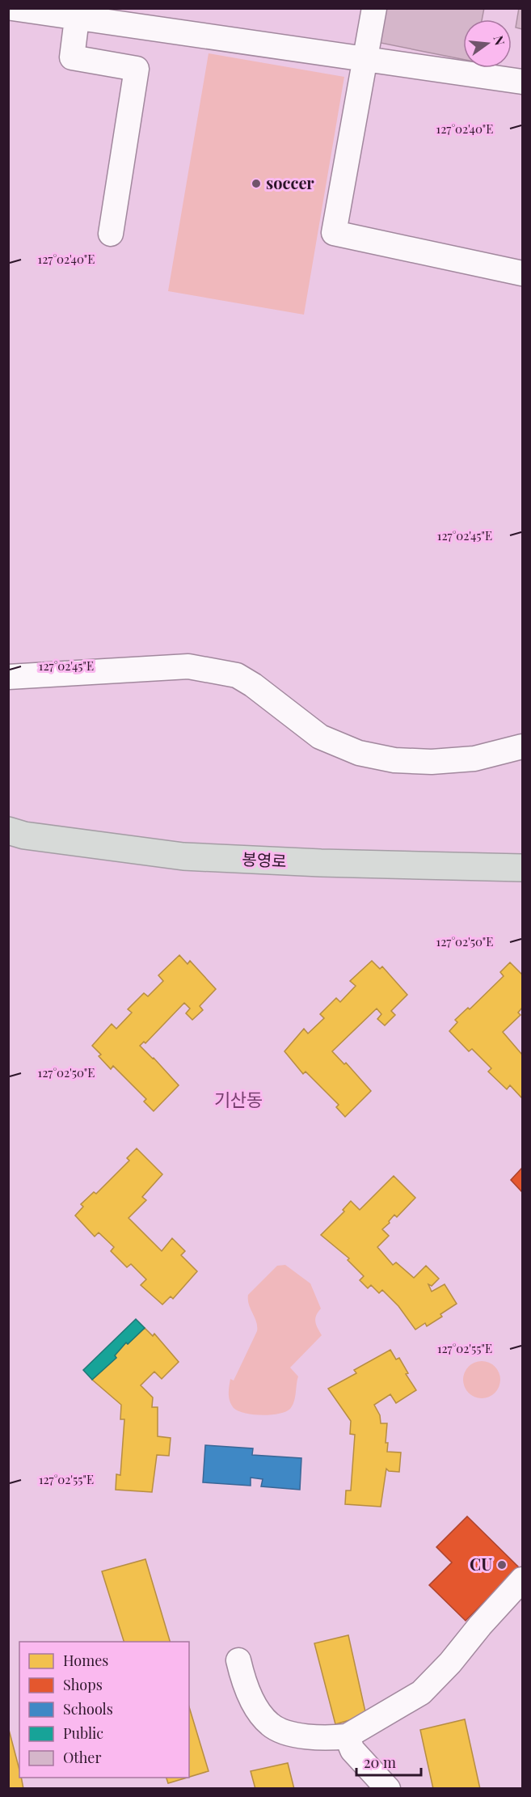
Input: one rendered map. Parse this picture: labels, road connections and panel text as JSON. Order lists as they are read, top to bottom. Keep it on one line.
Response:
{"streets":{"highway":["봉영로"]},"districts":["기산동"],"places":["soccer","CU"],"legend":["Homes","Shops","Schools","Public","Other"],"scale_bar":"20 m","north":"right","coordinates":["127°02'40\"E","127°02'45\"E","127°02'50\"E","127°02'55\"E"]}
